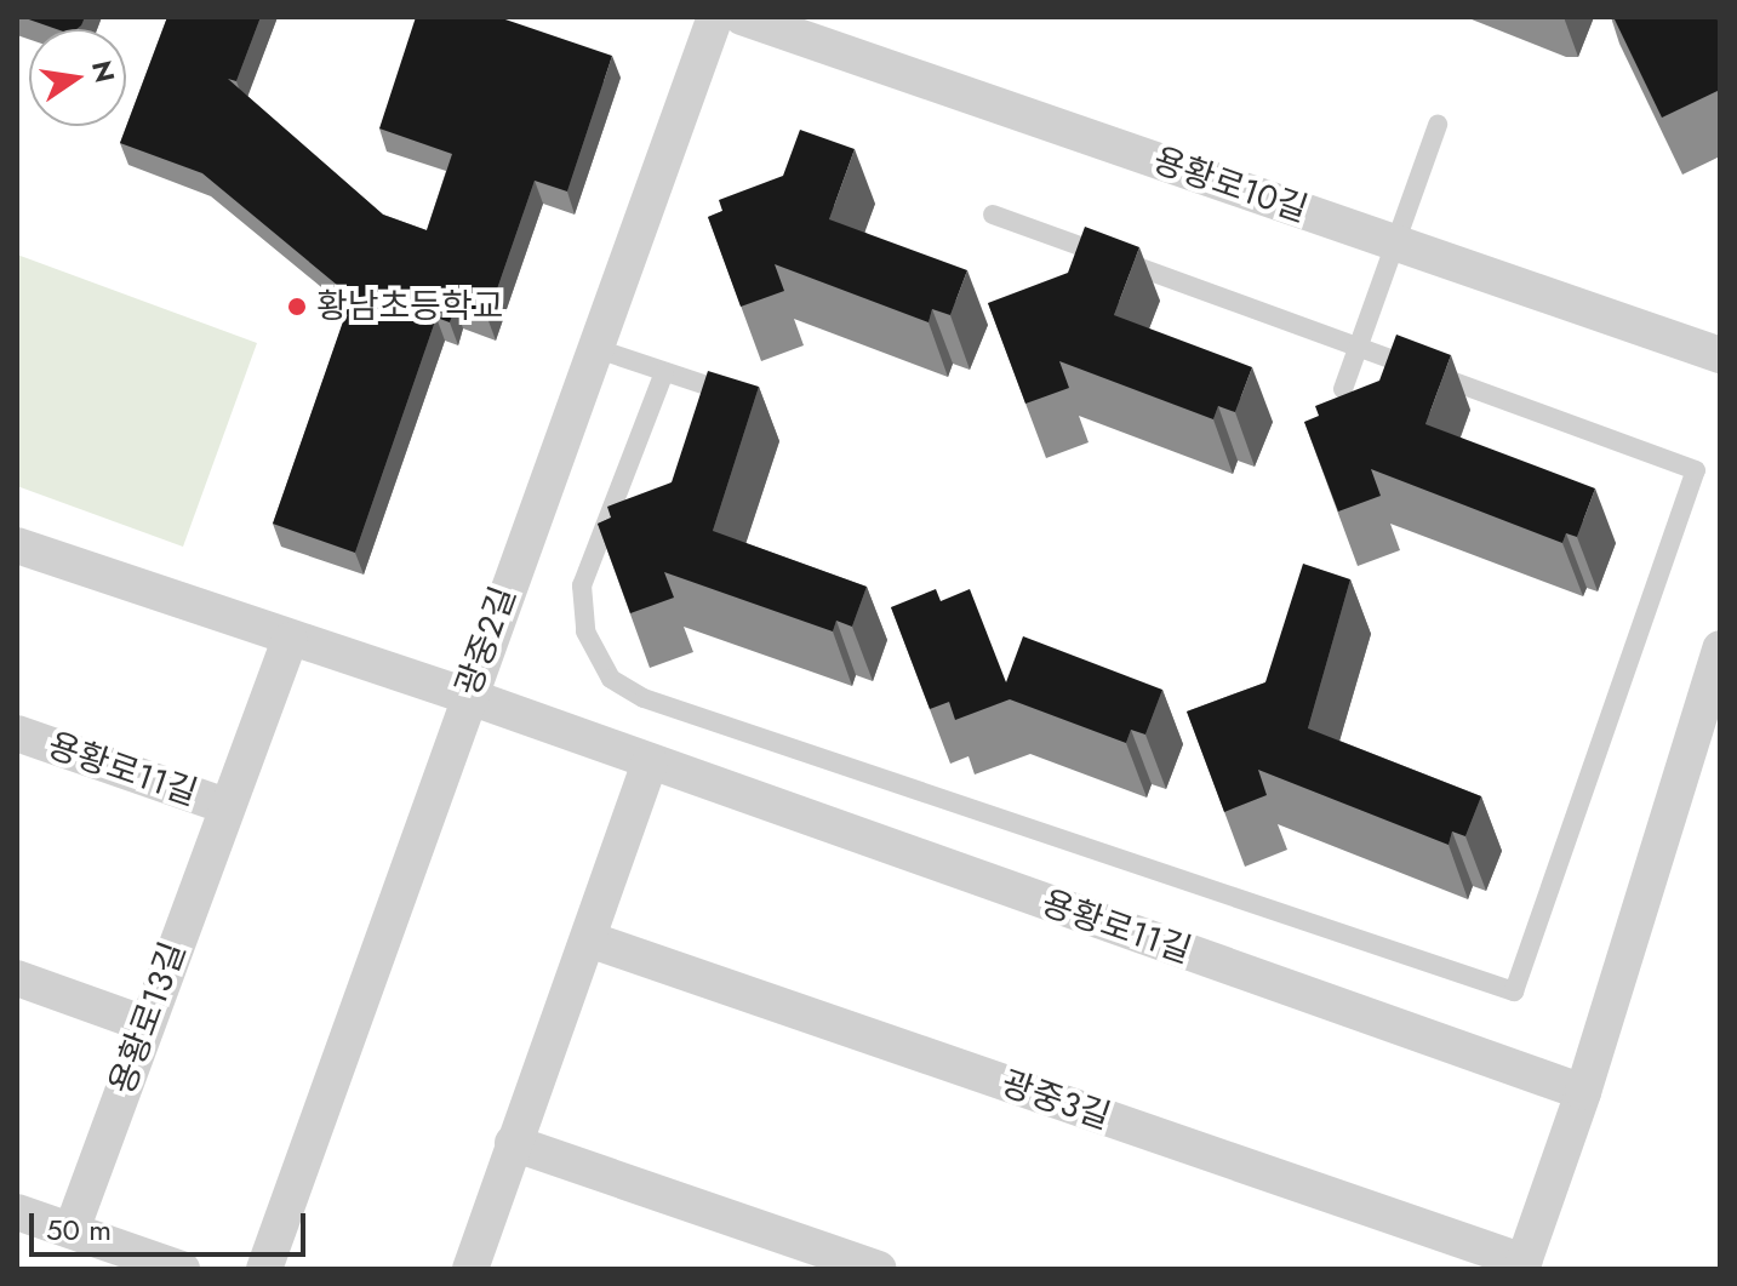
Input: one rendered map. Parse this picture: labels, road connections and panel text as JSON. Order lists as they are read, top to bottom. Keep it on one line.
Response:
{"streets":{"street":["용황로10길","광중2길","용황로11길","용황로13길","광중3길"]},"crossings":[["광중2길","용황로11길"],["용황로11길","용황로13길"],["용황로11길","광중3길"]],"places":["황남초등학교"],"scale_bar":"50 m","north":"right"}
